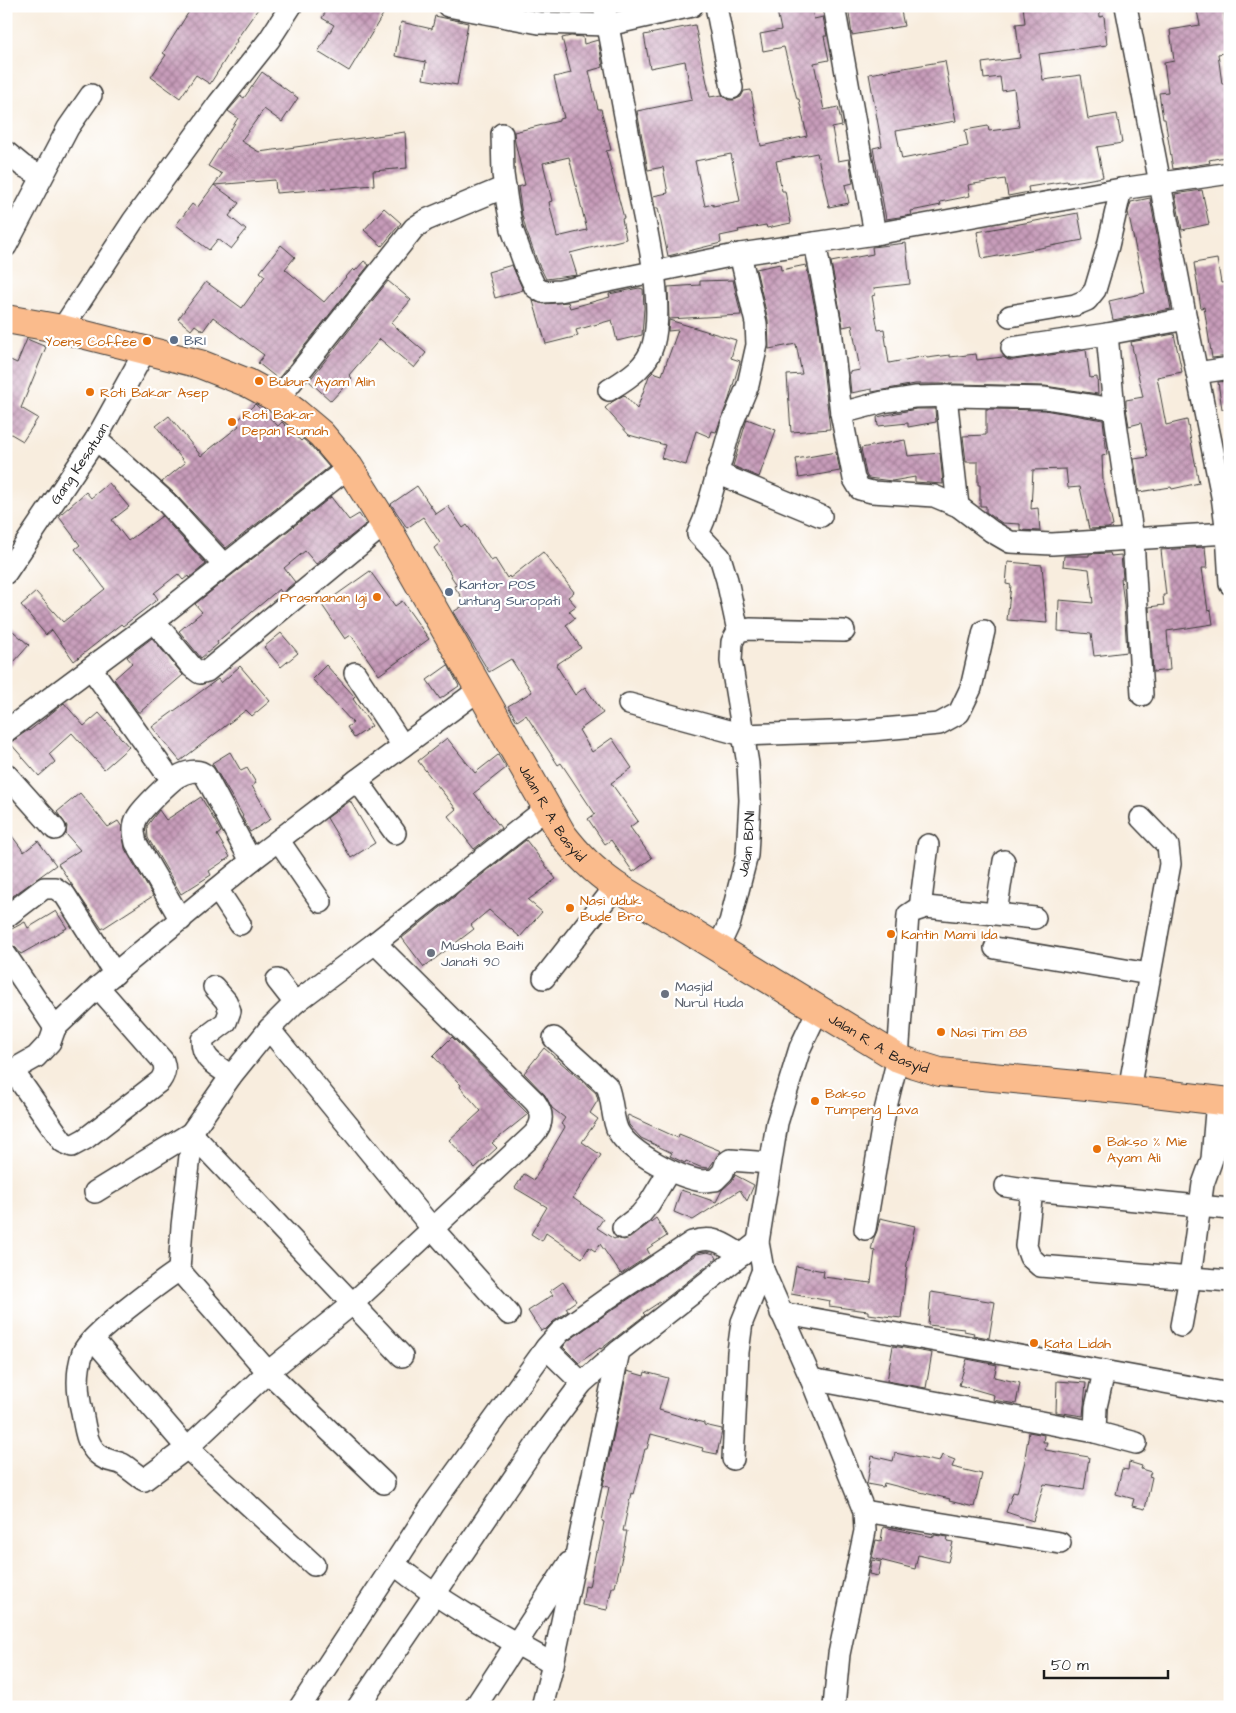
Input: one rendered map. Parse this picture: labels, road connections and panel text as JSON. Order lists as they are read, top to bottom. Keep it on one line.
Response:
{"streets":{"main road":["Jalan R. A. Basyid"],"street":["Gang Kesatuan","Jalan BDNI"]},"crossings":[["Gang Kesatuan","Jalan R. A. Basyid"],["Jalan R. A. Basyid","Jalan BDNI"]],"places":["BRI","Yoens Coffee","Bubur Ayam Alin","Roti Bakar Asep","Roti Bakar Depan Rumah","Kantor POS untung Suropati","Prasmanan Igi","Nasi Uduk Bude Bro","Kantin Mami Ida","Mushola Baiti Janati 90","Masjid Nurul Huda","Nasi Tim 88","Bakso Tumpeng Lava","Bakso % Mie Ayam Ali","Kata Lidah"],"scale_bar":"50 m"}
